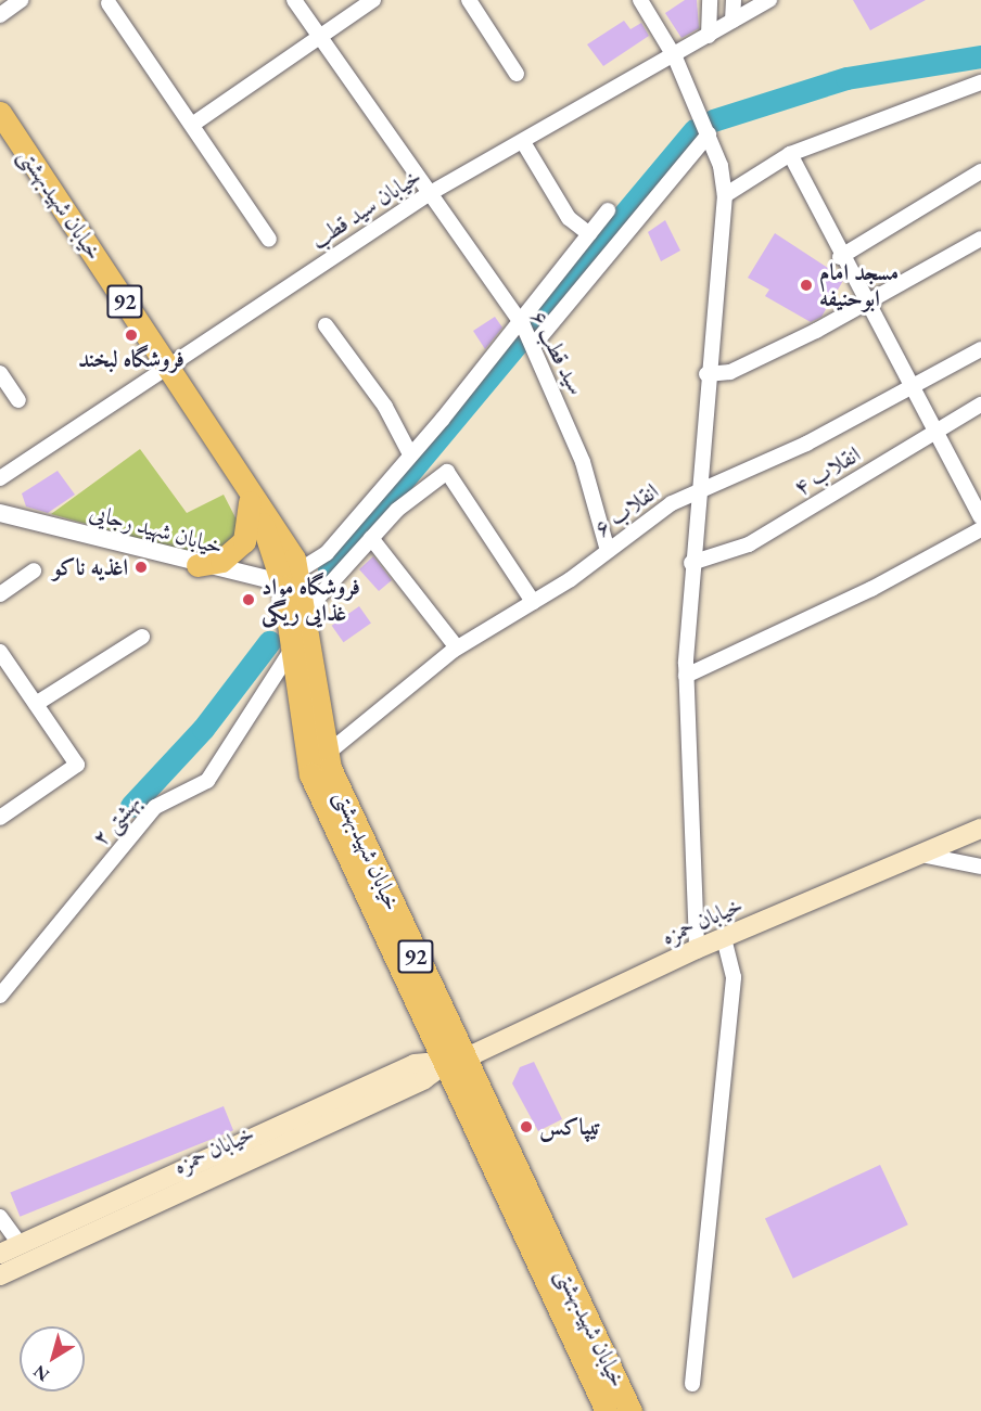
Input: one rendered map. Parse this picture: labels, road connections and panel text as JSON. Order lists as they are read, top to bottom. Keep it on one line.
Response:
{"streets":{"main road":["خیابان شهیدبهشتی","92","خیابان حمزه"],"street":["خیابان سید قطب","سید قطب ۶","انقلاب ۴","انقلاب ۶","خیابان شهید رجایی","بهشتی ۲"]},"crossings":[["خیابان شهیدبهشتی","خیابان سید قطب"],["خیابان شهیدبهشتی","انقلاب ۶"],["خیابان شهیدبهشتی","خیابان شهید رجایی"],["خیابان شهیدبهشتی","بهشتی ۲"],["خیابان شهیدبهشتی","خیابان حمزه"],["خیابان سید قطب","سید قطب ۶"],["سید قطب ۶","انقلاب ۶"]],"places":["مسجد امام ابوحنیفه","فروشگاه لبخند","اغذیه ناکو","فروشگاه مواد غذایی ریگی","تیپاکس"],"north":"bottom left"}
